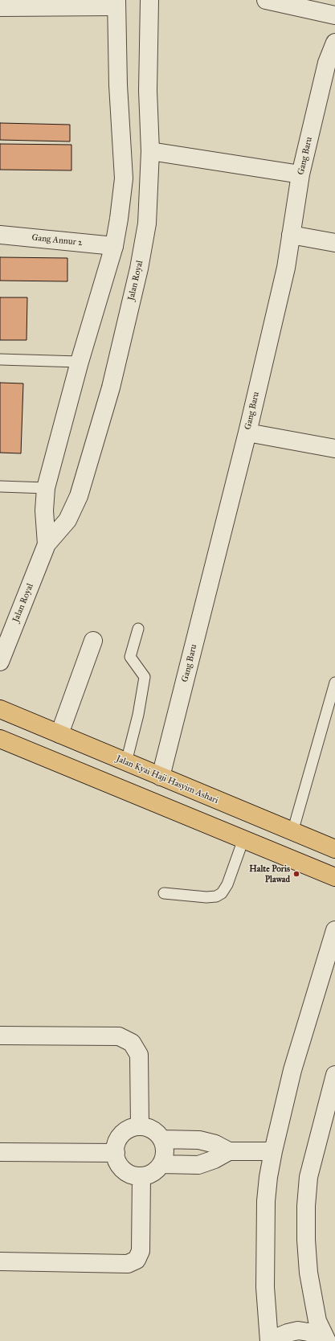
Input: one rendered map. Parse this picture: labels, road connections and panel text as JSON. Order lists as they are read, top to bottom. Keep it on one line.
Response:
{"streets":{"main road":["Jalan Kyai Haji Hasyim Ashari"],"street":["Gang Baru","Gang Annur 2","Jalan Royal"]},"crossings":[["Gang Baru","Jalan Kyai Haji Hasyim Ashari"],["Gang Annur 2","Jalan Royal"]],"places":["Halte Poris Plawad"]}
